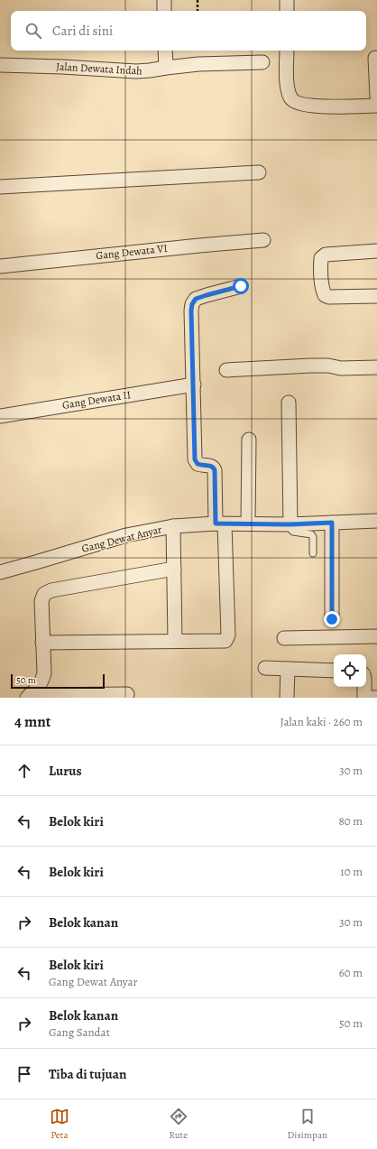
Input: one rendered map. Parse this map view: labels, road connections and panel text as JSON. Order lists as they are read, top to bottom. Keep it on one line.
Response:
{"streets":{"street":["Jalan Dewata Indah","Gang Dewata VI","Gang Dewata II","Gang Dewat Anyar"]},"scale_bar":"50 m","page":{"search":"Cari di sini","scale":"50 m","heading":["4 mnt","Jalan kaki · 260 m"],"list":[["Lurus","30 m"],["Belok kiri","80 m"],["Belok kiri","10 m"],["Belok kanan","30 m"],["Belok kiri","Gang Dewat Anyar","60 m"],["Belok kanan","Gang Sandat","50 m"],"Tiba di tujuan"],"nav":["Peta","Rute","Disimpan"]}}
